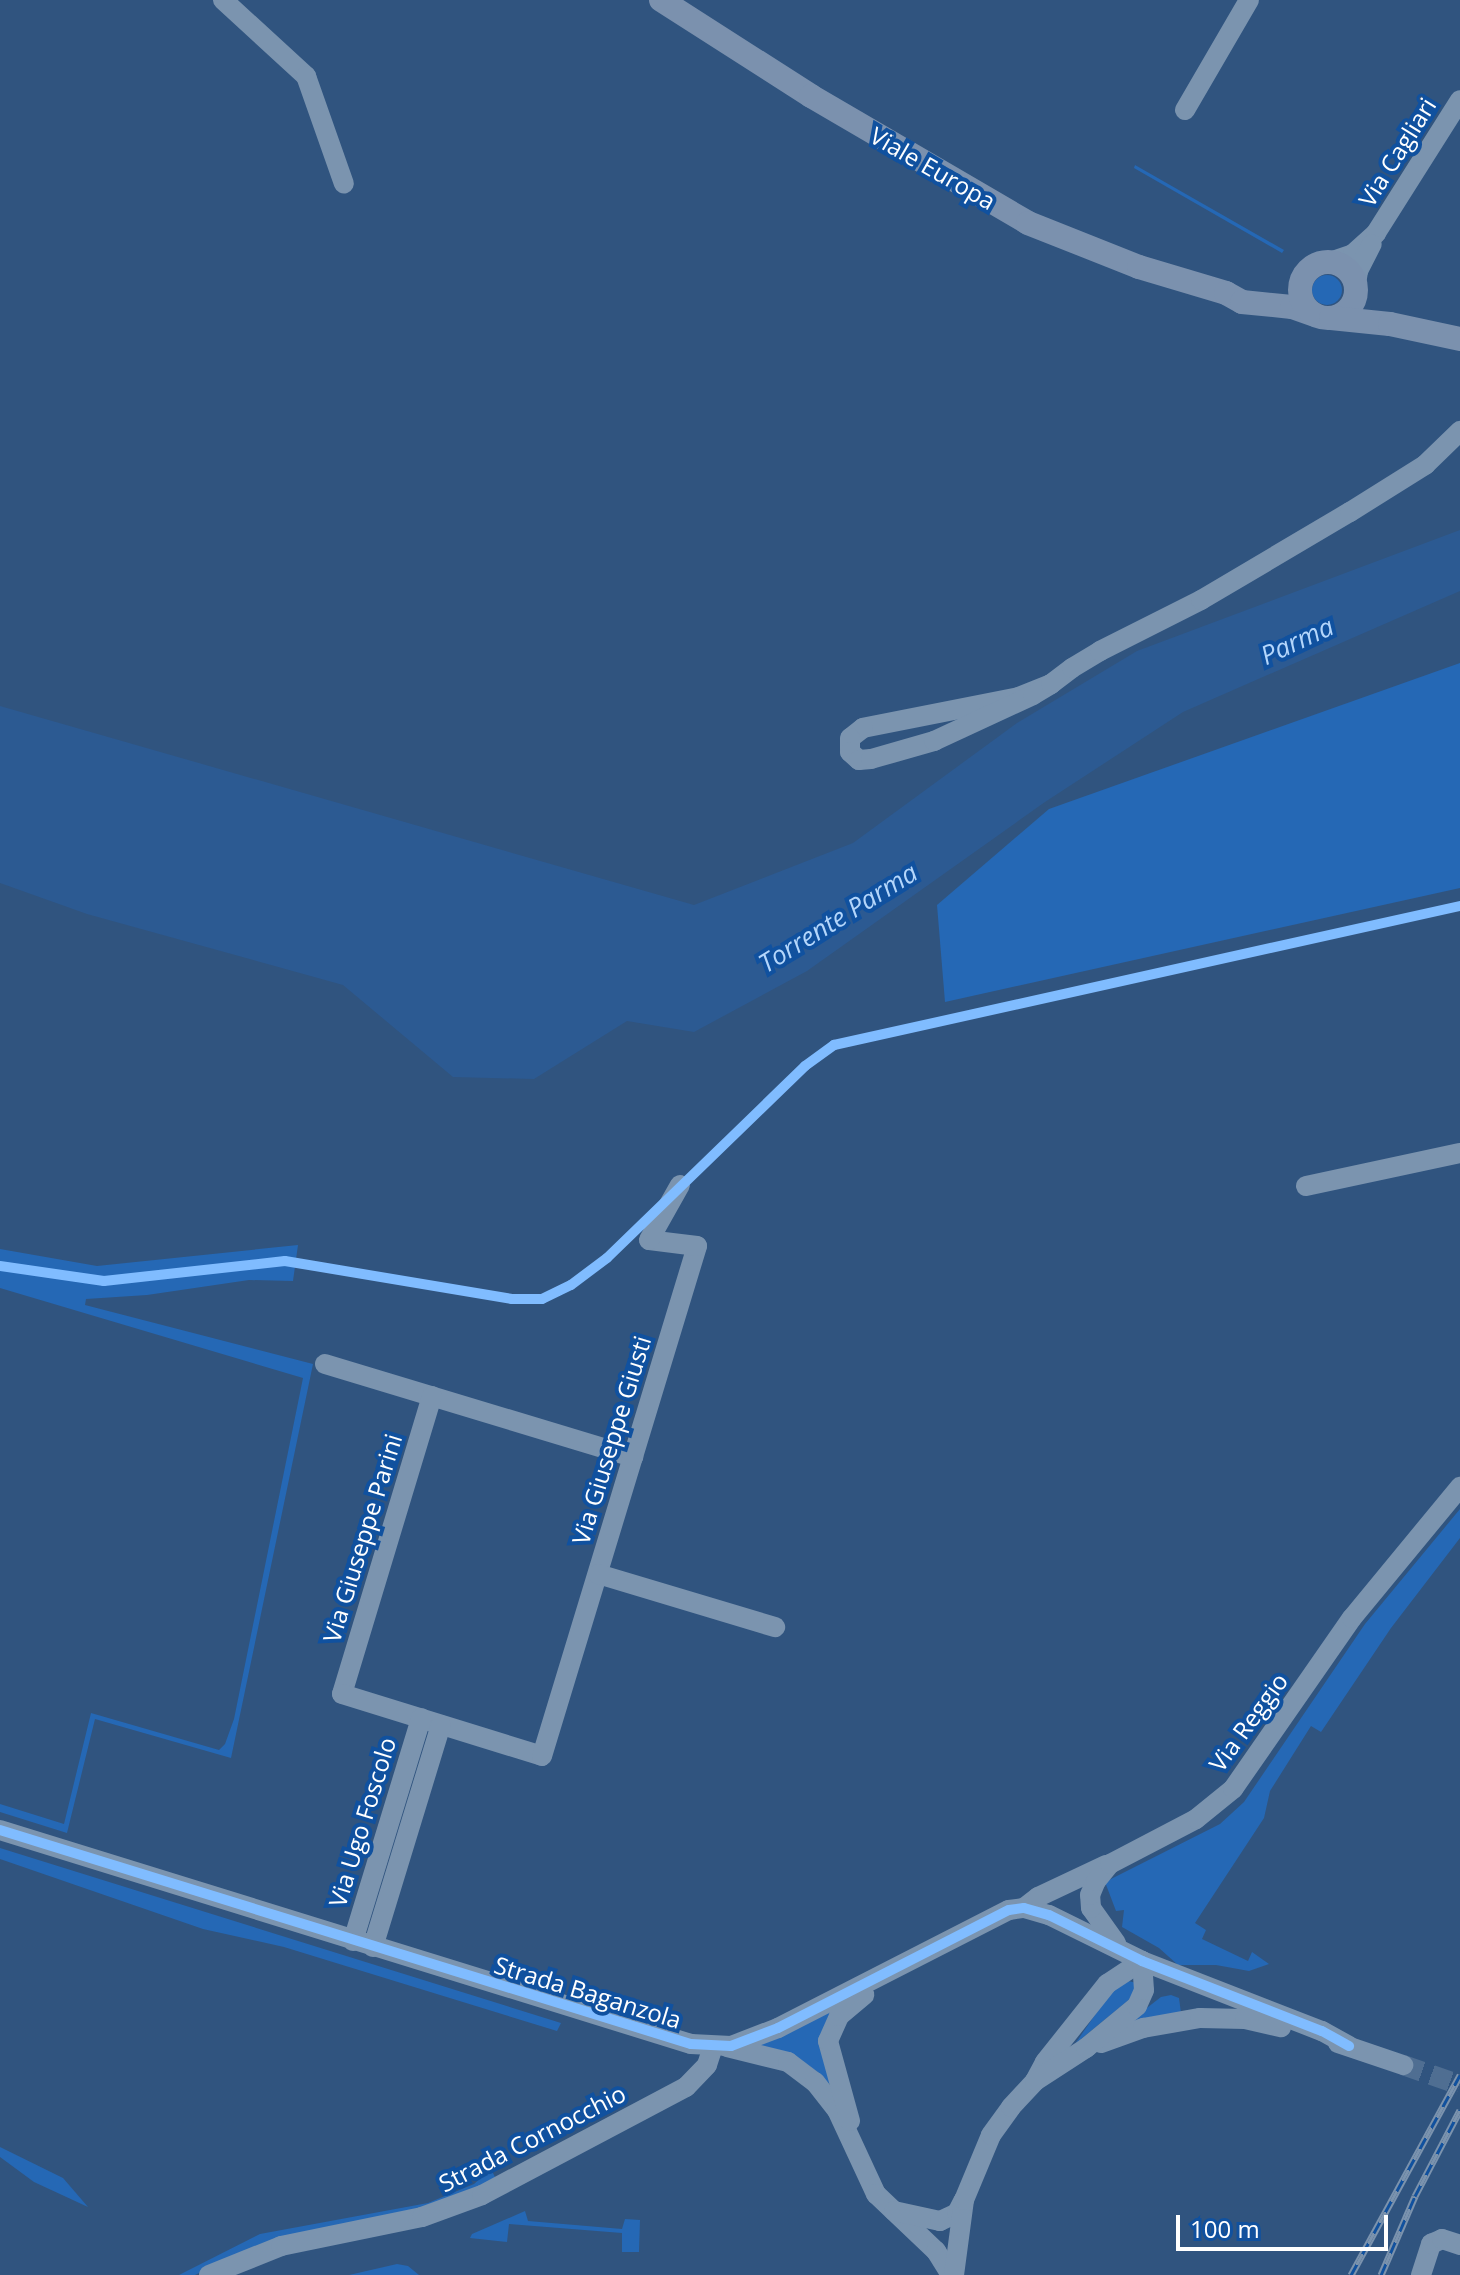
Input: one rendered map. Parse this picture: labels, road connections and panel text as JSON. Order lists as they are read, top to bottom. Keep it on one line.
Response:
{"streets":{"main road":["Viale Europa"],"street":["Via Cagliari","Via Giuseppe Giusti","Via Giuseppe Parini","Via Reggio","Via Ugo Foscolo","Strada Baganzola","Strada Cornocchio"]},"crossings":[["Via Cagliari","Viale Europa"],["Via Giuseppe Giusti","Via Giuseppe Parini"],["Via Giuseppe Giusti","Via Ugo Foscolo"],["Via Giuseppe Parini","Via Ugo Foscolo"],["Via Reggio","Strada Baganzola"],["Via Ugo Foscolo","Strada Baganzola"],["Strada Baganzola","Strada Cornocchio"]],"water":["Parma","Torrente Parma"],"scale_bar":"100 m"}
